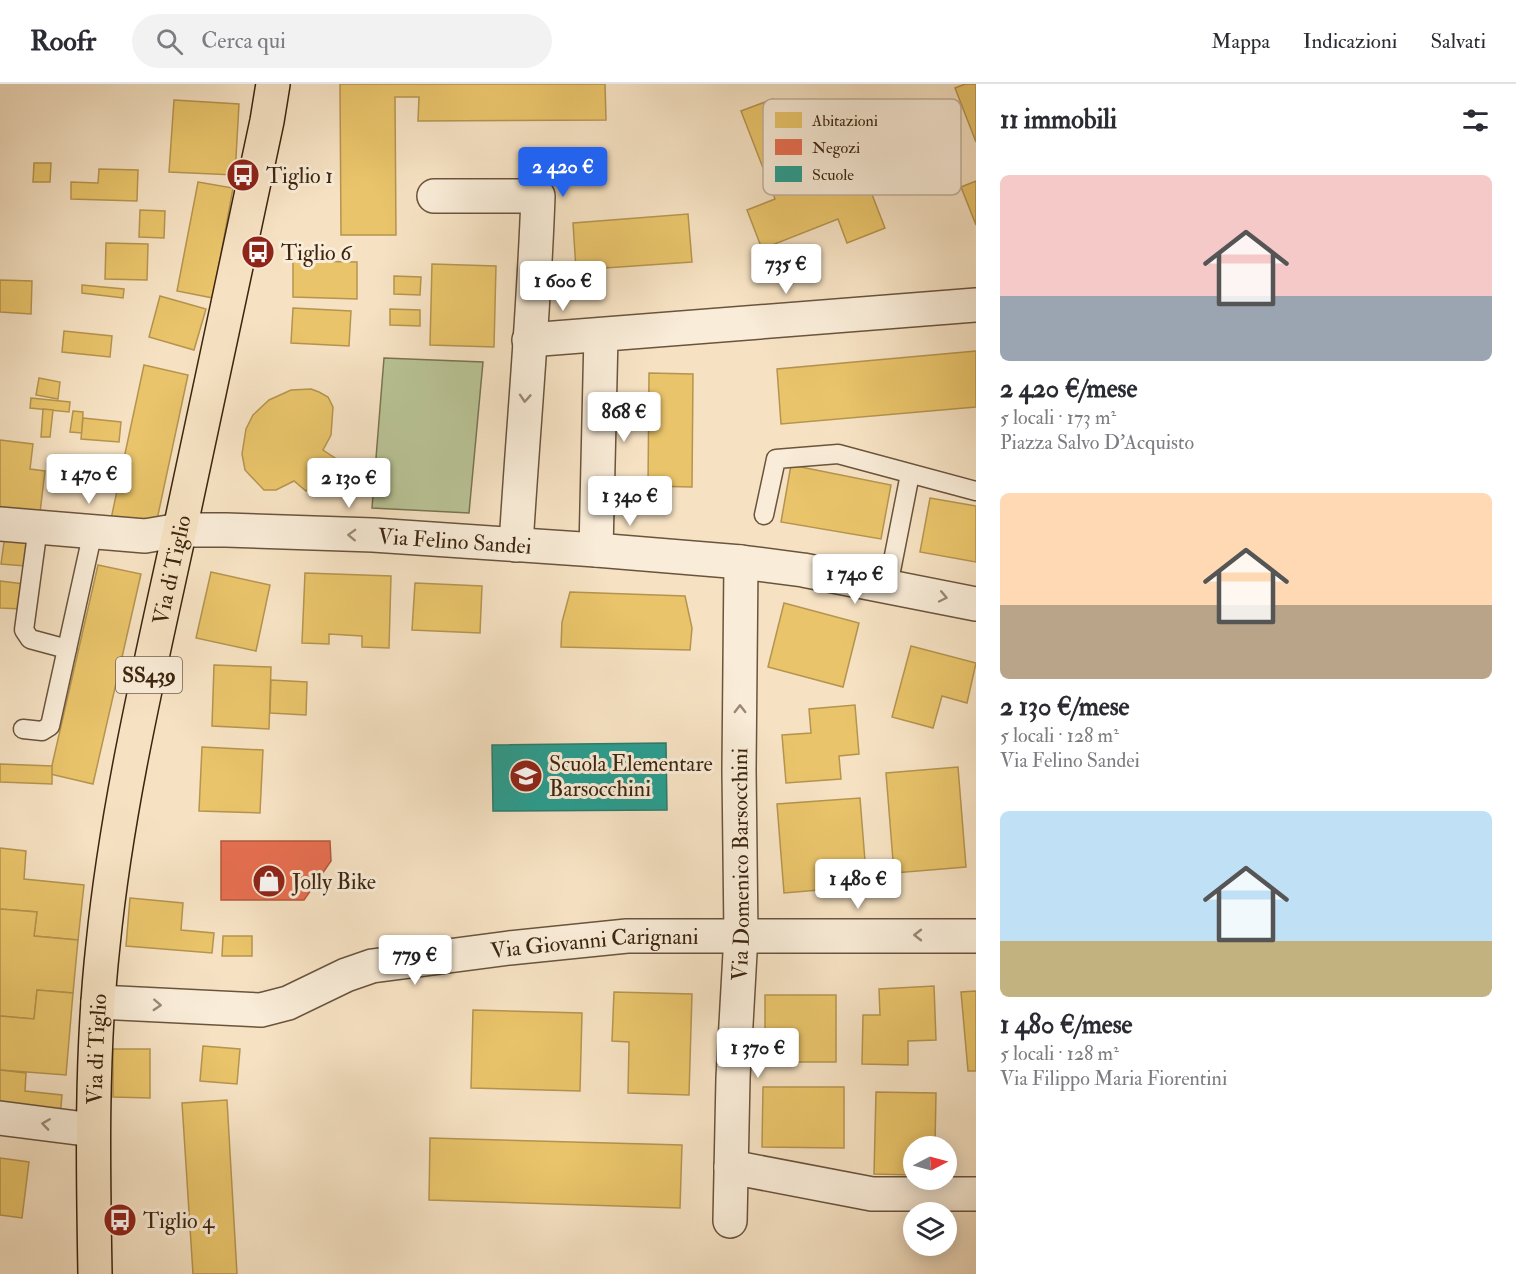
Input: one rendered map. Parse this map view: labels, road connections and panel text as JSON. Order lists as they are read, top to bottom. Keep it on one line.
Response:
{"streets":{"main road":["Via di Tiglio","SS439"],"street":["Via Felino Sandei","Via Domenico Barsocchini","Via Giovanni Carignani"]},"crossings":[["Via Felino Sandei","Via di Tiglio"],["Via Felino Sandei","Via Domenico Barsocchini"],["Via di Tiglio","Via Giovanni Carignani"],["Via Domenico Barsocchini","Via Giovanni Carignani"]],"one_way":["Via Domenico Barsocchini"],"places":{"bus stop":["Tiglio 1","Tiglio 6","Tiglio 4"],"school or university":["Scuola Elementare Barsocchini"],"shop":["Jolly Bike"]},"legend":["Abitazioni","Negozi","Scuole"],"north":"right","page":{"header":"Roofr","search":"Cerca qui","nav":["Mappa","Indicazioni","Salvati"],"heading":"11 immobili","price":["2 420 €","735 €","1 600 €","868 €","1 470 €","2 130 €","1 340 €","1 740 €","1 480 €","779 €","1 370 €"],"list":[{"name":"2 420 €/mese","note":"5 locali · 173 m² · Piazza Salvo D'Acquisto"},{"name":"2 130 €/mese","note":"5 locali · 128 m² · Via Felino Sandei"},{"name":"1 480 €/mese","note":"5 locali · 128 m² · Via Filippo Maria Fiorentini"}]}}
